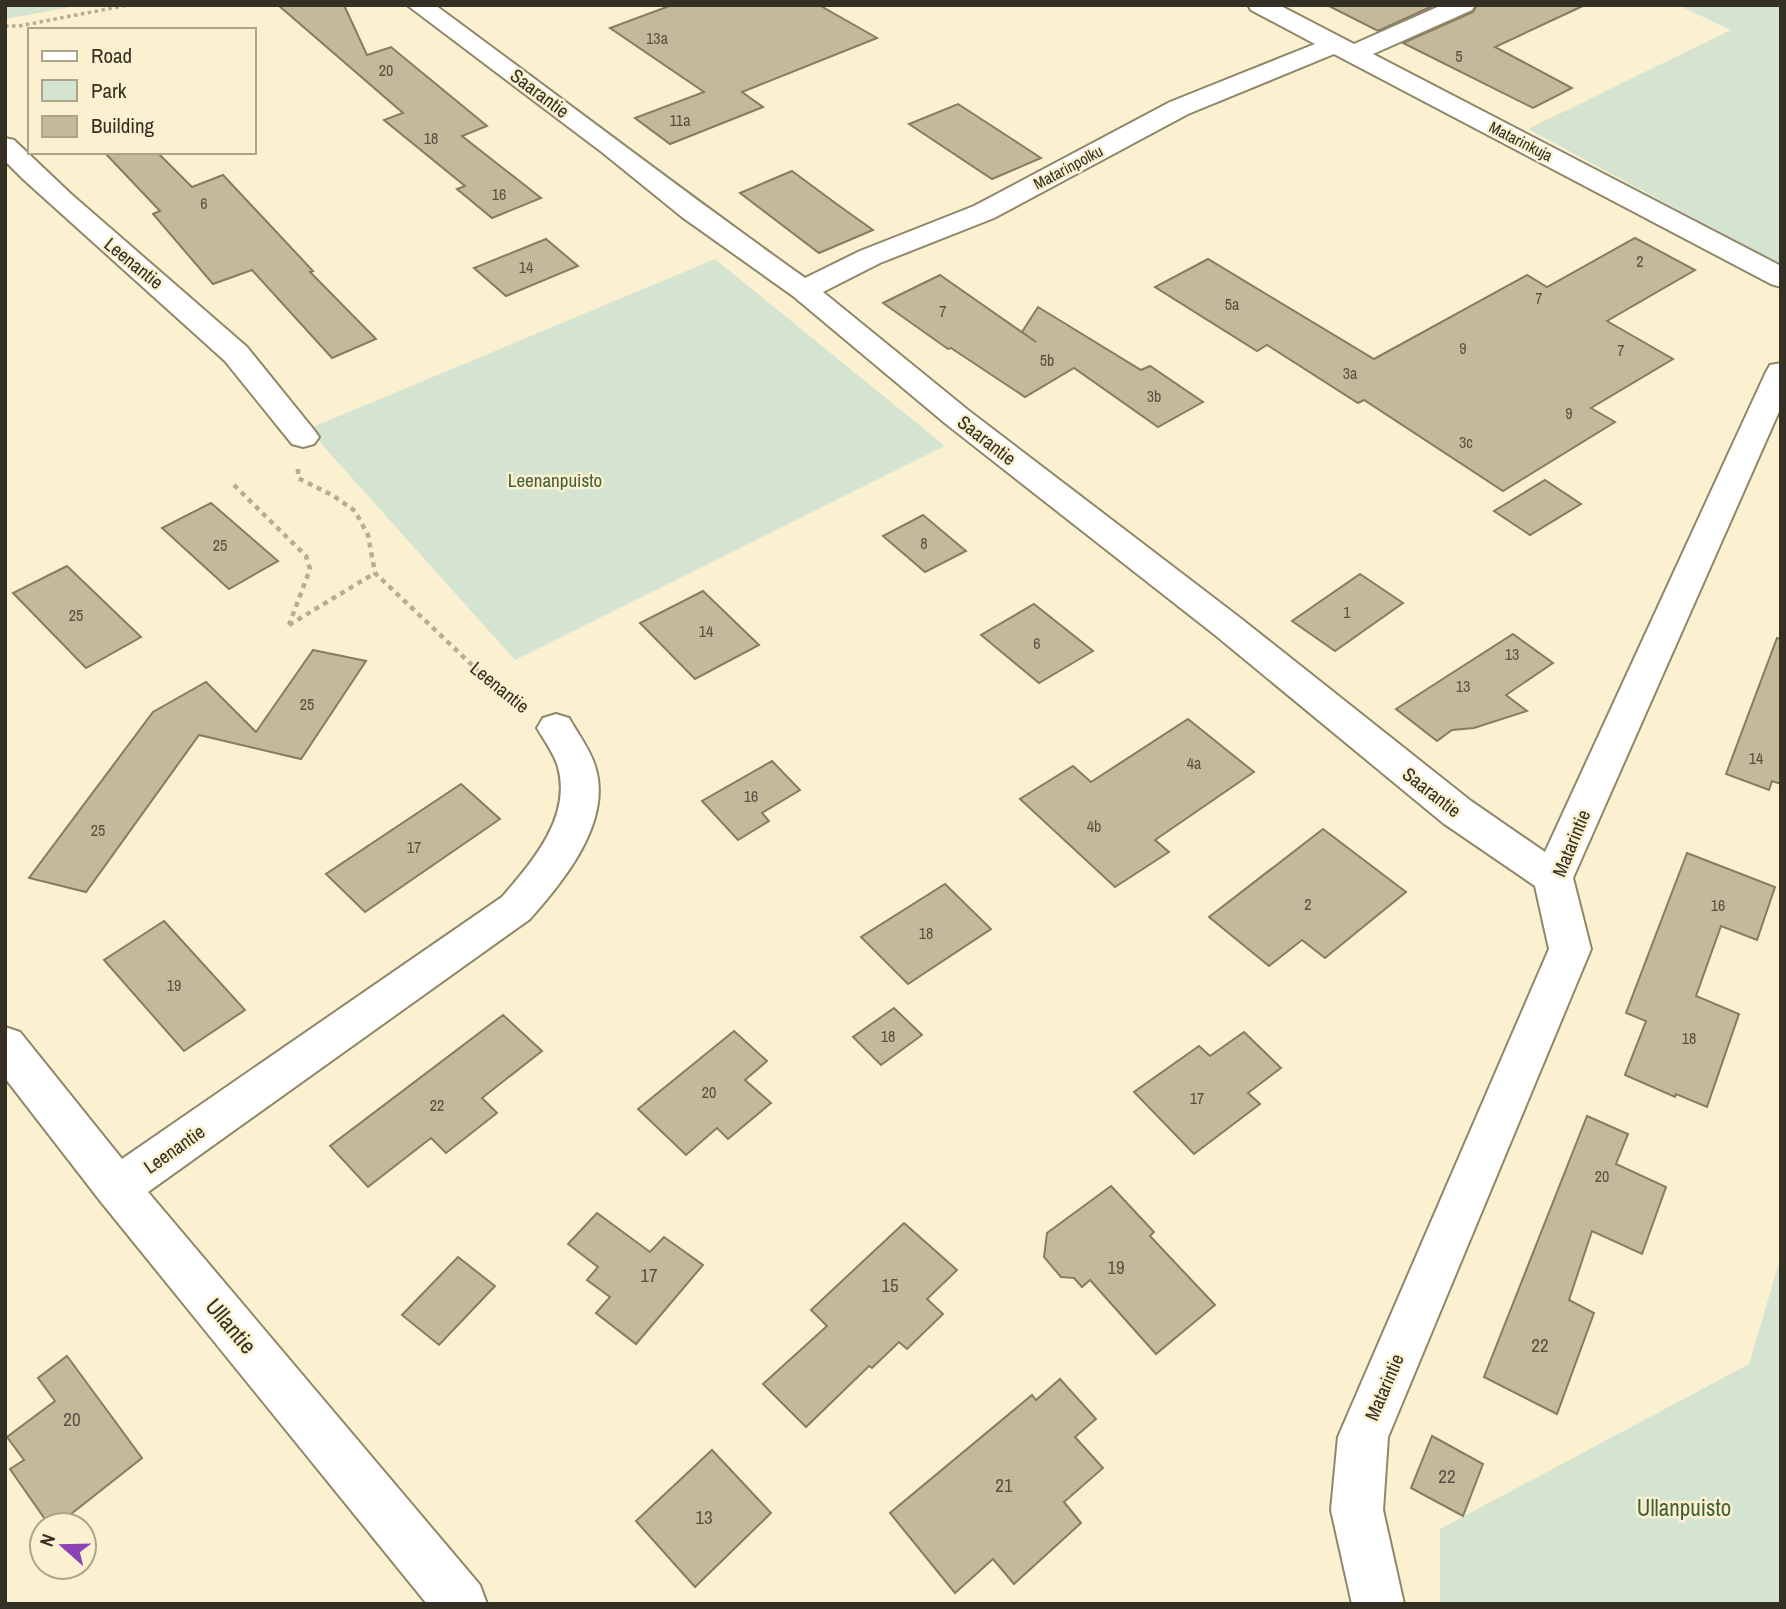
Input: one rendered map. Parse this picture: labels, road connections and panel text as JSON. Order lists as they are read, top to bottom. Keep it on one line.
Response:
{"streets":{"street":["Saarantie","Matarinkuja","Matarinpolku","Leenantie","Matarintie","Ullantie"]},"crossings":[["Saarantie","Matarinpolku"],["Saarantie","Matarintie"],["Matarinkuja","Matarinpolku"],["Leenantie","Ullantie"]],"parks":["Leenanpuisto","Ullanpuisto"],"house_numbers":["13a","5","20","11a","18","16","6","2","14","7","5a","7","9","7","5b","3a","3b","9","3c","8","25","1","25","14","6","13","13","25","14","4a","16","4b","25","17","2","16","18","19","18","18","20","17","22","20","19","17","15","22","20","22","21","13"],"legend":["Road","Park","Building"],"north":"left"}
